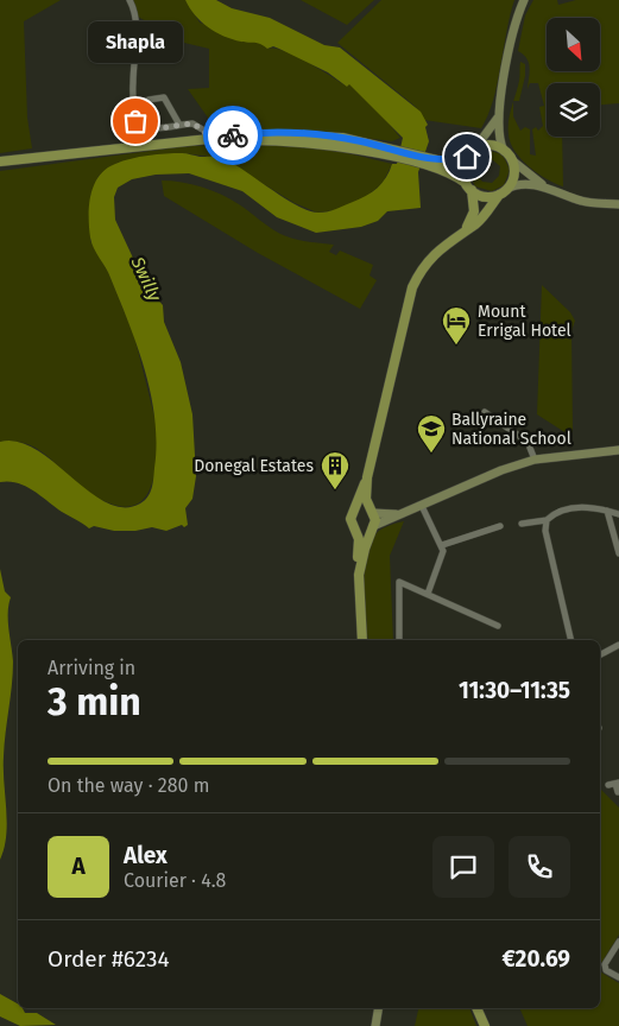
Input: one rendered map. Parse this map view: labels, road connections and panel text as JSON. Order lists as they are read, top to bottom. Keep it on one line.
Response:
{"water":["Swilly"],"places":{"other":["Shapla"],"hotel":["Mount Errigal Hotel"],"school or university":["Ballyraine National School"],"building":["Donegal Estates"]},"north":"bottom right","page":{"bubble":"Shapla","heading":["3 min","Arriving in","11:30–11:35"],"panel":["Alex","Courier · 4.8","Order #6234","€20.69"],"bar":"On the way · 280 m","round":"A"}}
